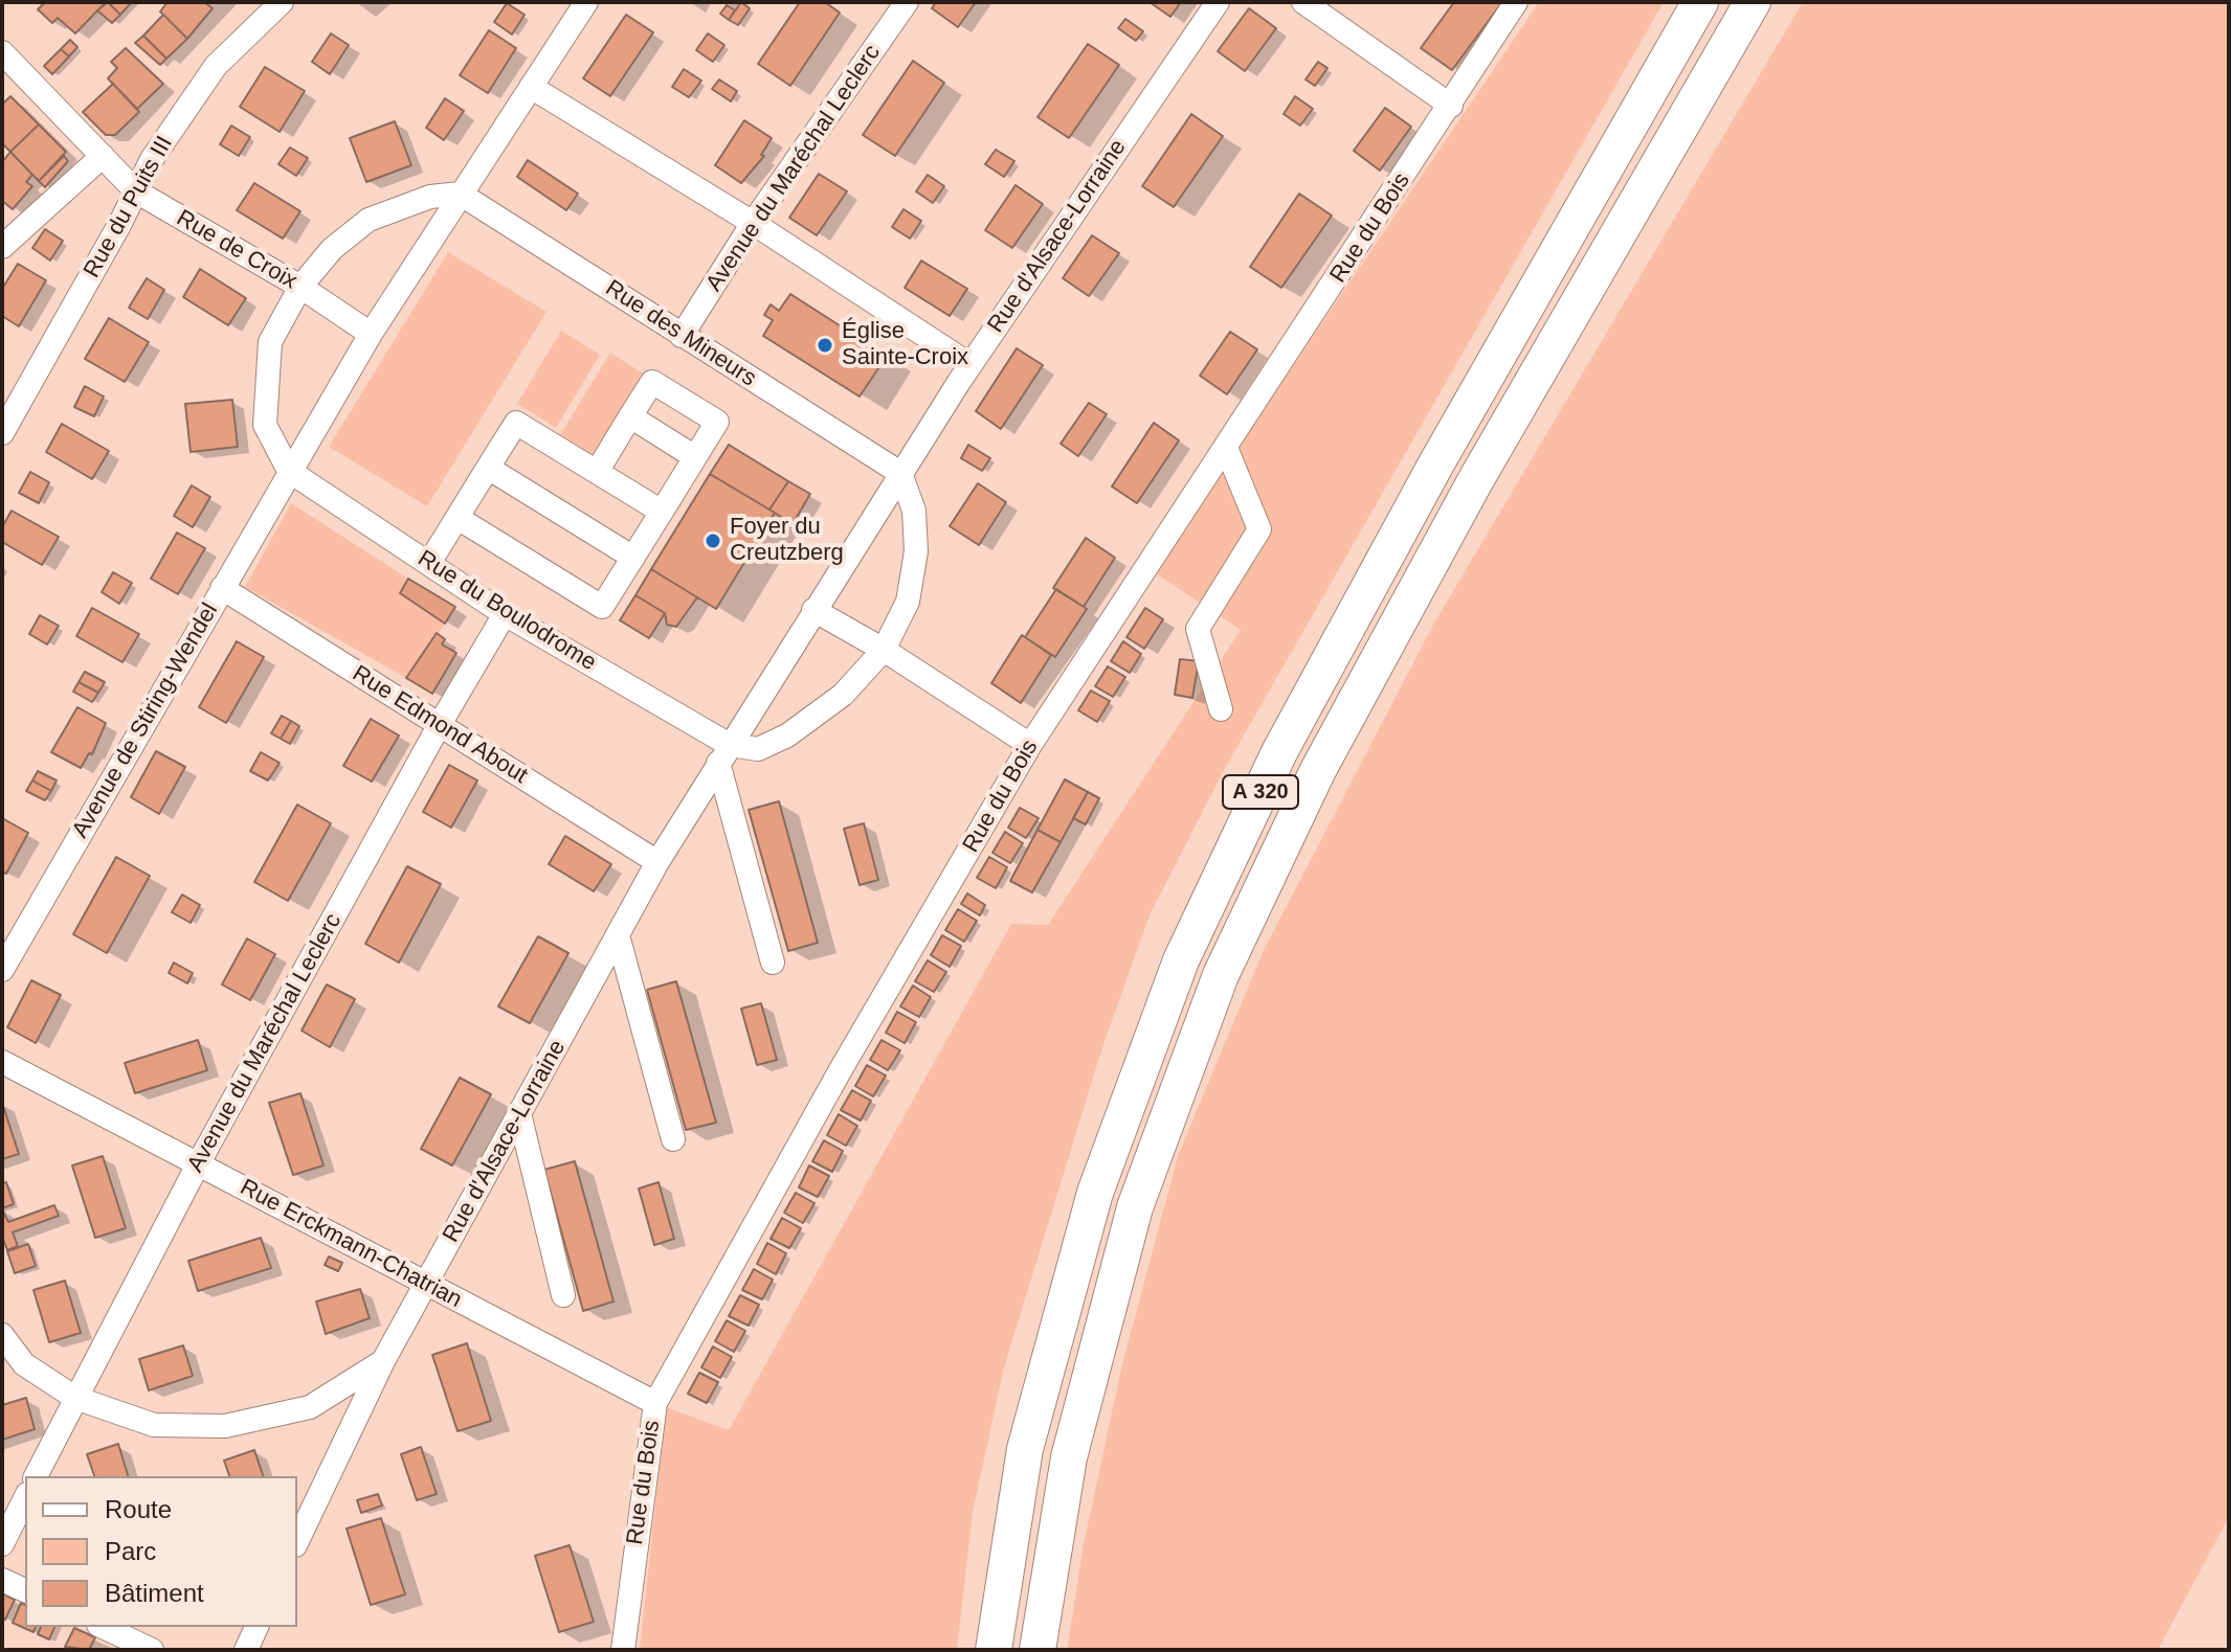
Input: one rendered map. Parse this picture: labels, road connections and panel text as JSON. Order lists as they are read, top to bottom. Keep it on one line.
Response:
{"streets":{"highway":["A 320"],"street":["Avenue du Maréchal Leclerc","Rue du Puits III","Rue du Bois","Rue d'Alsace-Lorraine","Rue de Croix","Rue des Mineurs","Rue du Boulodrome","Avenue de Stiring-Wendel","Rue Edmond About","Rue Erckmann-Chatrian"]},"crossings":[["Avenue du Maréchal Leclerc","Rue des Mineurs"],["Avenue du Maréchal Leclerc","Rue du Boulodrome"],["Avenue du Maréchal Leclerc","Rue Edmond About"],["Avenue du Maréchal Leclerc","Rue Erckmann-Chatrian"],["Rue du Puits III","Rue de Croix"],["Rue du Bois","Rue Erckmann-Chatrian"],["Rue d'Alsace-Lorraine","Rue des Mineurs"],["Rue d'Alsace-Lorraine","Rue du Boulodrome"],["Rue d'Alsace-Lorraine","Rue Edmond About"],["Rue d'Alsace-Lorraine","Rue Erckmann-Chatrian"],["Rue de Croix","Avenue de Stiring-Wendel"],["Rue des Mineurs","Avenue de Stiring-Wendel"],["Rue du Boulodrome","Avenue de Stiring-Wendel"],["Avenue de Stiring-Wendel","Rue Edmond About"]],"places":["Église Sainte-Croix","Foyer du Creutzberg"],"legend":["Route","Parc","Bâtiment"]}
